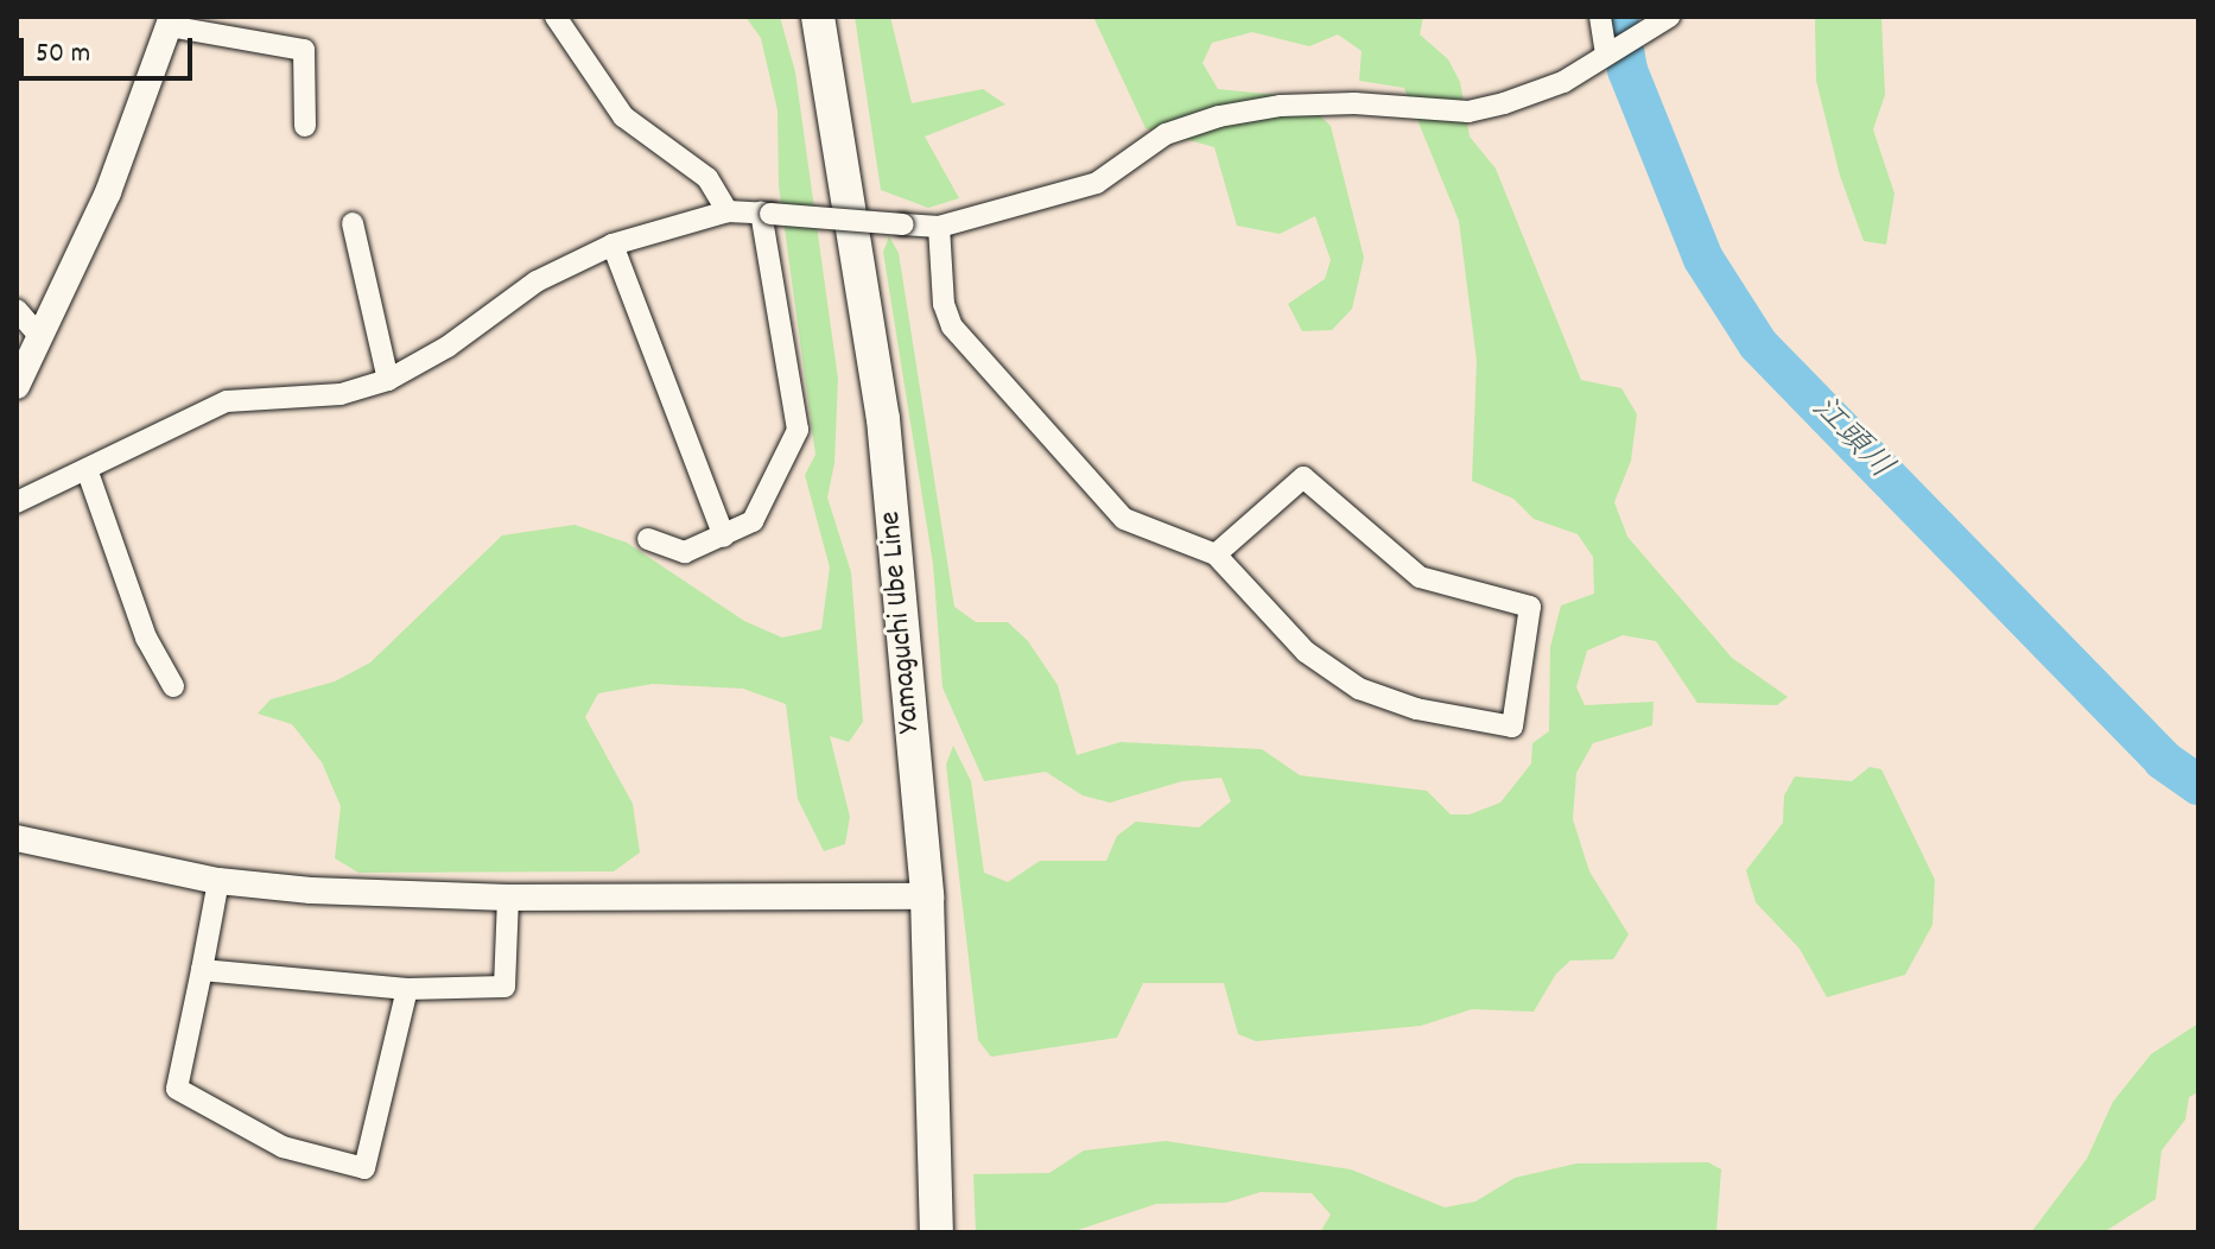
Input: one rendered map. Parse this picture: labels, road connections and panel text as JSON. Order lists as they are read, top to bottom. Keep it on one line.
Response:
{"streets":{"main road":["Yamaguchi Ube Line"]},"water":["江頭川"],"scale_bar":"50 m"}
